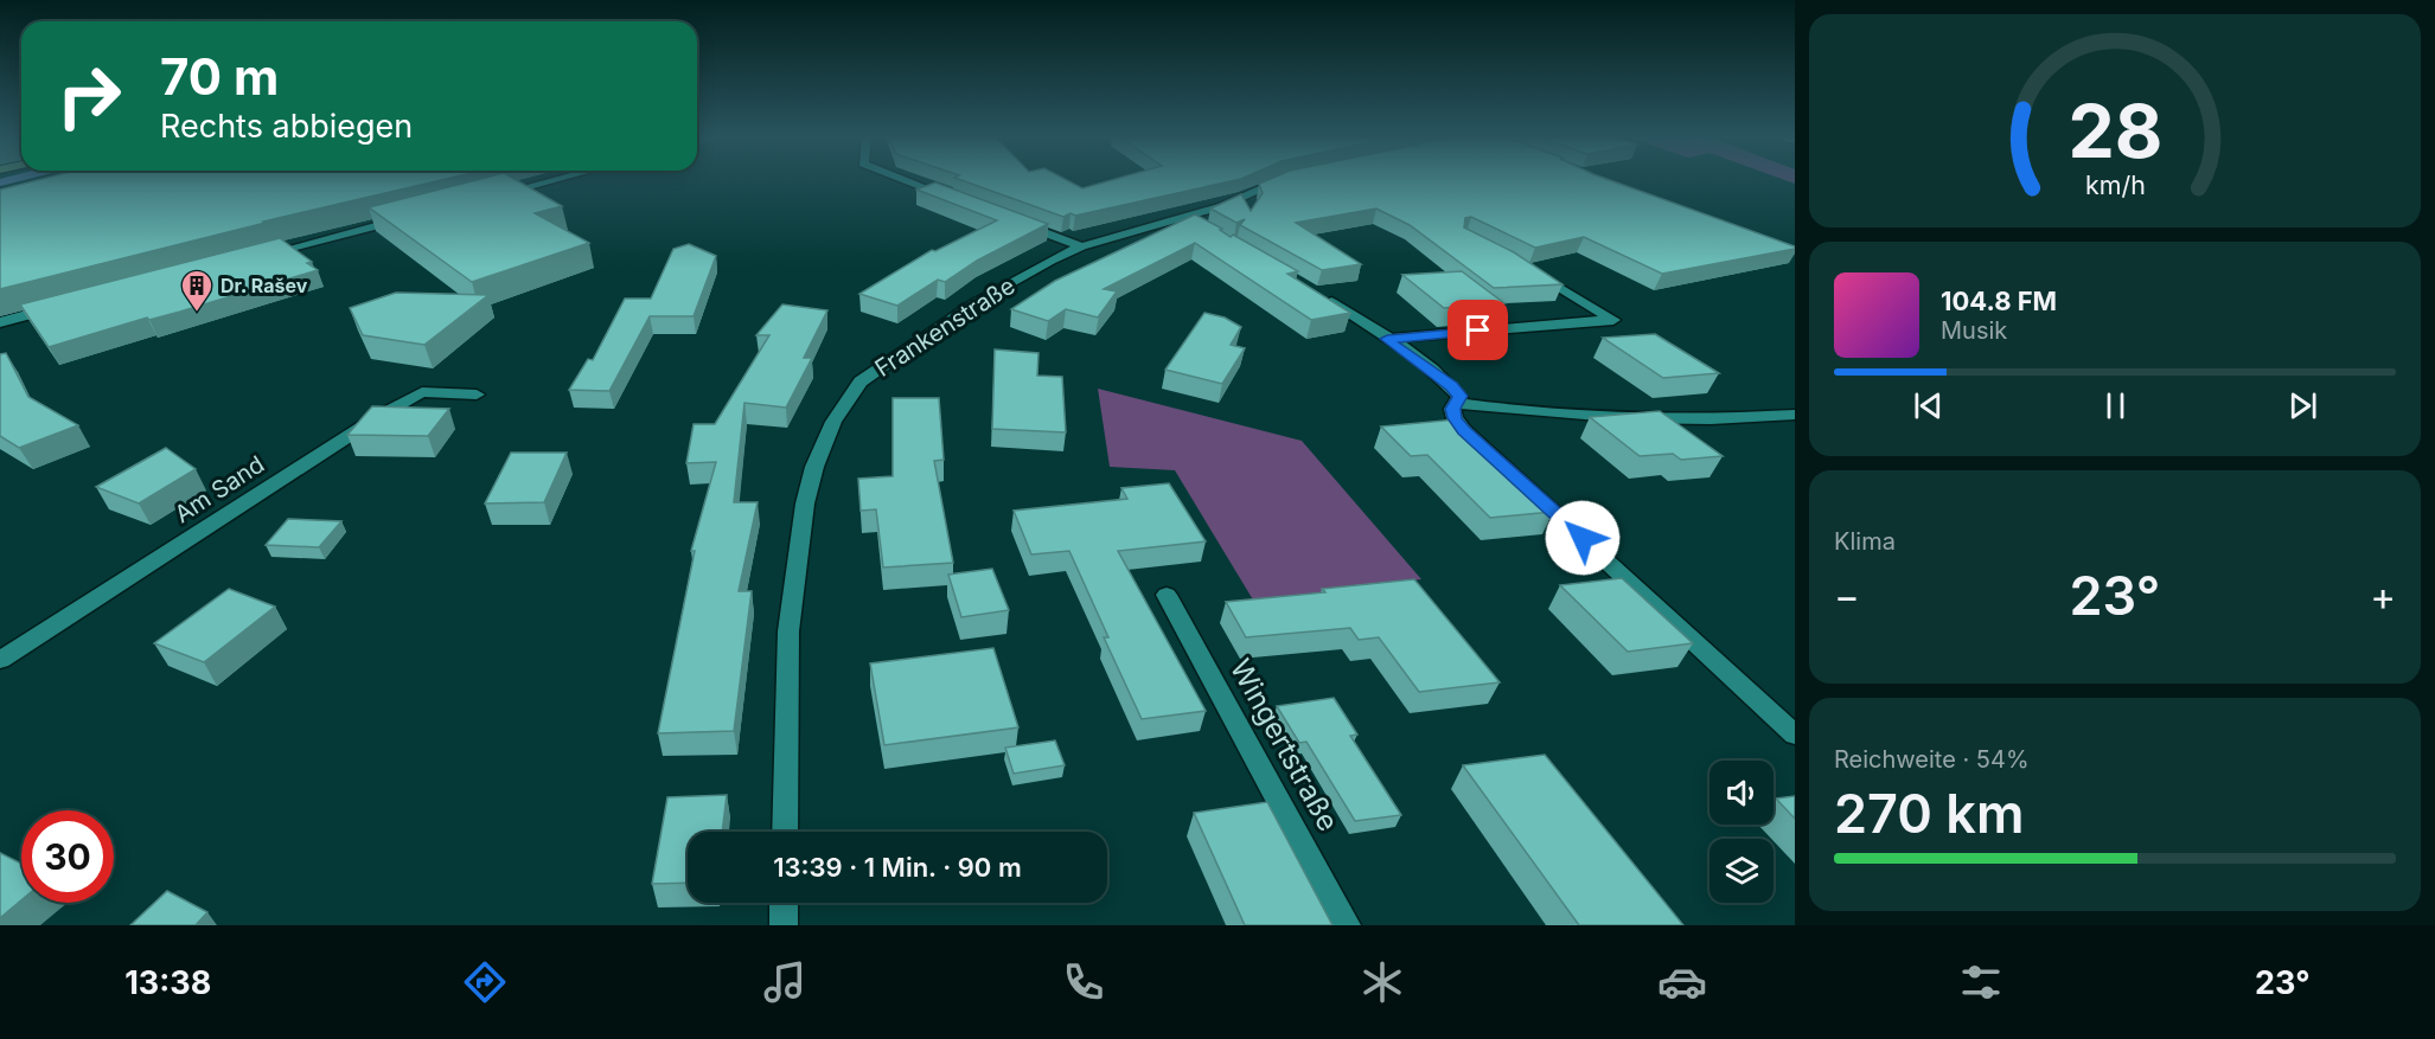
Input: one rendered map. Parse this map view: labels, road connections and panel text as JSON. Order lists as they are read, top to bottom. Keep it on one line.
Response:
{"streets":{"street":["Frankenstraße","Am Sand","Wingertstraße"]},"places":{"building":["Dr. Rašev"]},"page":{"turn":["70 m","Rechts abbiegen"],"song":["104.8 FM","Musik"],"tile":["Klima",["Reichweite · 54%","270 km"]],"heat":["−","23°","+"],"limit":"30","trip":"13:39 · 1 Min. · 90 m","tabs":["13:38","23°"],"gauge":["28","km/h"]}}
